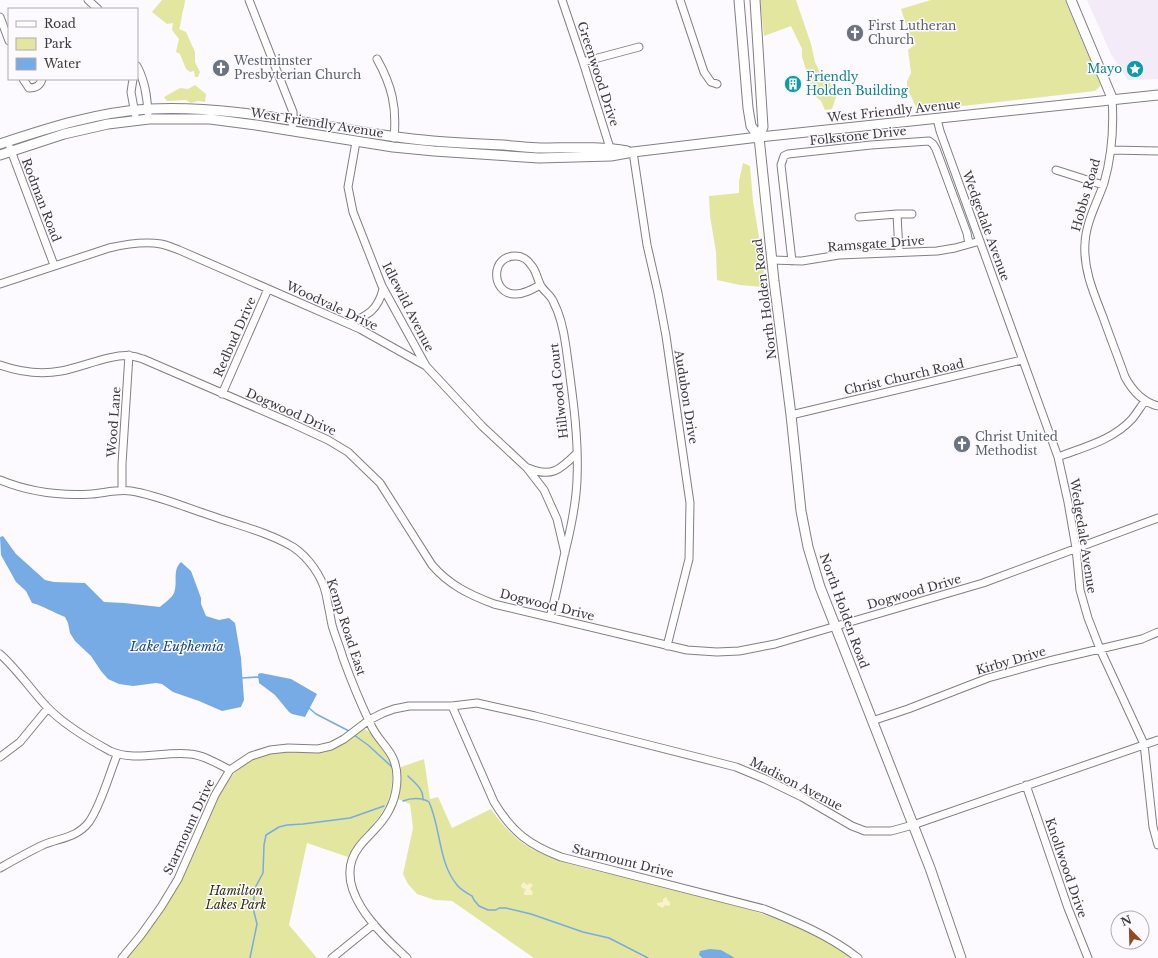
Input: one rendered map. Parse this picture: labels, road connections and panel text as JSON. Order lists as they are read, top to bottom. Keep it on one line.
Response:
{"streets":{"main road":["West Friendly Avenue","Hobbs Road","North Holden Road"],"street":["Greenwood Drive","Folkstone Drive","Rodman Road","Wedgedale Avenue","Ramsgate Drive","Woodvale Drive","Idlewild Avenue","Redbud Drive","Christ Church Road","Hillwood Court","Audubon Drive","Dogwood Drive","Wood Lane","Kemp Road East","Kirby Drive","Madison Avenue","Starmount Drive","Knollwood Drive"]},"crossings":[["Greenwood Drive","West Friendly Avenue"],["West Friendly Avenue","Hobbs Road"],["West Friendly Avenue","Rodman Road"],["West Friendly Avenue","Wedgedale Avenue"],["West Friendly Avenue","North Holden Road"],["West Friendly Avenue","Idlewild Avenue"],["West Friendly Avenue","Audubon Drive"],["Folkstone Drive","Ramsgate Drive"],["Rodman Road","Woodvale Drive"],["Wedgedale Avenue","Ramsgate Drive"],["Wedgedale Avenue","Christ Church Road"],["Wedgedale Avenue","Dogwood Drive"],["Wedgedale Avenue","Kirby Drive"],["Wedgedale Avenue","Madison Avenue"],["Ramsgate Drive","North Holden Road"],["North Holden Road","Christ Church Road"],["North Holden Road","Dogwood Drive"],["North Holden Road","Kirby Drive"],["North Holden Road","Madison Avenue"],["Woodvale Drive","Idlewild Avenue"],["Woodvale Drive","Redbud Drive"],["Woodvale Drive","Hillwood Court"],["Redbud Drive","Dogwood Drive"],["Hillwood Court","Dogwood Drive"],["Audubon Drive","Dogwood Drive"],["Dogwood Drive","Wood Lane"],["Wood Lane","Kemp Road East"],["Kemp Road East","Madison Avenue"],["Kemp Road East","Starmount Drive"],["Madison Avenue","Starmount Drive"],["Madison Avenue","Knollwood Drive"]],"water":["Lake Euphemia"],"parks":["Hamilton Lakes Park"],"places":{"church":["First Lutheran Church","Westminster Presbyterian Church","Christ United Methodist"],"place":["Mayo"],"building":["Friendly Holden Building"]},"legend":["Road","Park","Water"],"north":"top left"}
